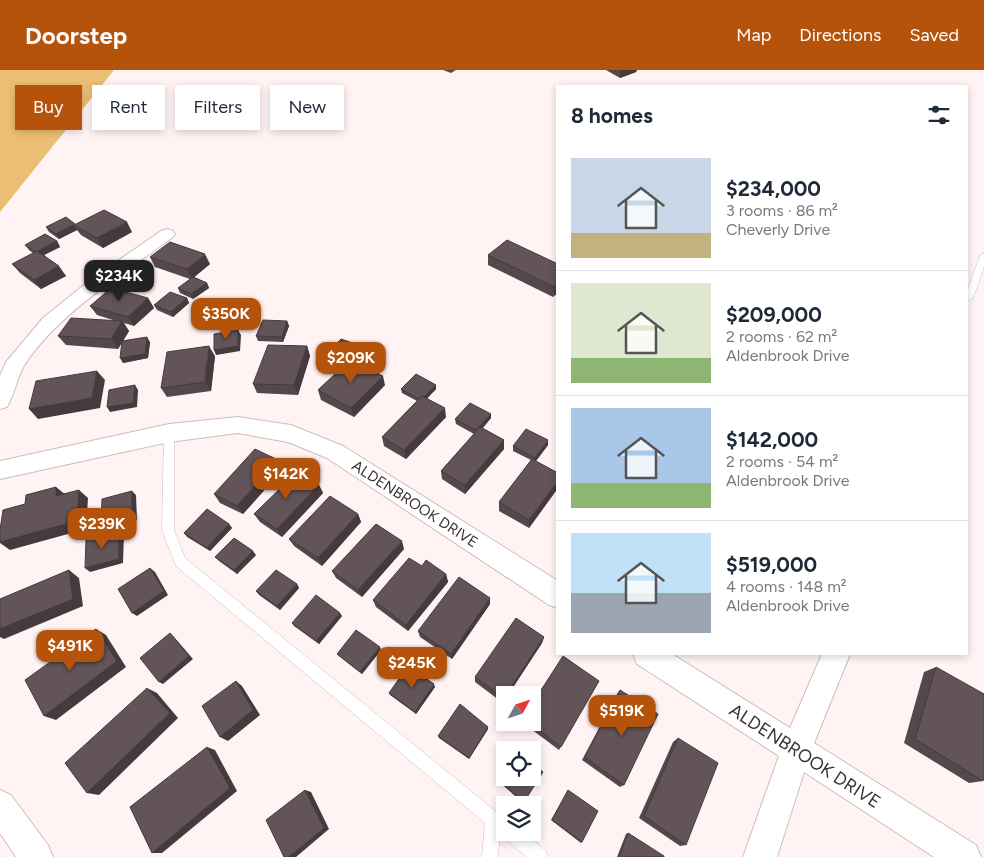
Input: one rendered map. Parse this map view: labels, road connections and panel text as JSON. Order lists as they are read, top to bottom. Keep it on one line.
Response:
{"streets":{"street":["ALDENBROOK DRIVE"]},"north":"top right","page":{"header":"Doorstep","nav":["Map","Directions","Saved"],"chip":["Buy","Rent","Filters","New"],"heading":"8 homes","list":[{"name":"$234,000","note":"3 rooms · 86 m² · Cheverly Drive"},{"name":"$209,000","note":"2 rooms · 62 m² · Aldenbrook Drive"},{"name":"$142,000","note":"2 rooms · 54 m² · Aldenbrook Drive"},{"name":"$519,000","note":"4 rooms · 148 m² · Aldenbrook Drive"}],"price":["$234K","$350K","$209K","$142K","$239K","$491K","$245K","$519K"]}}
